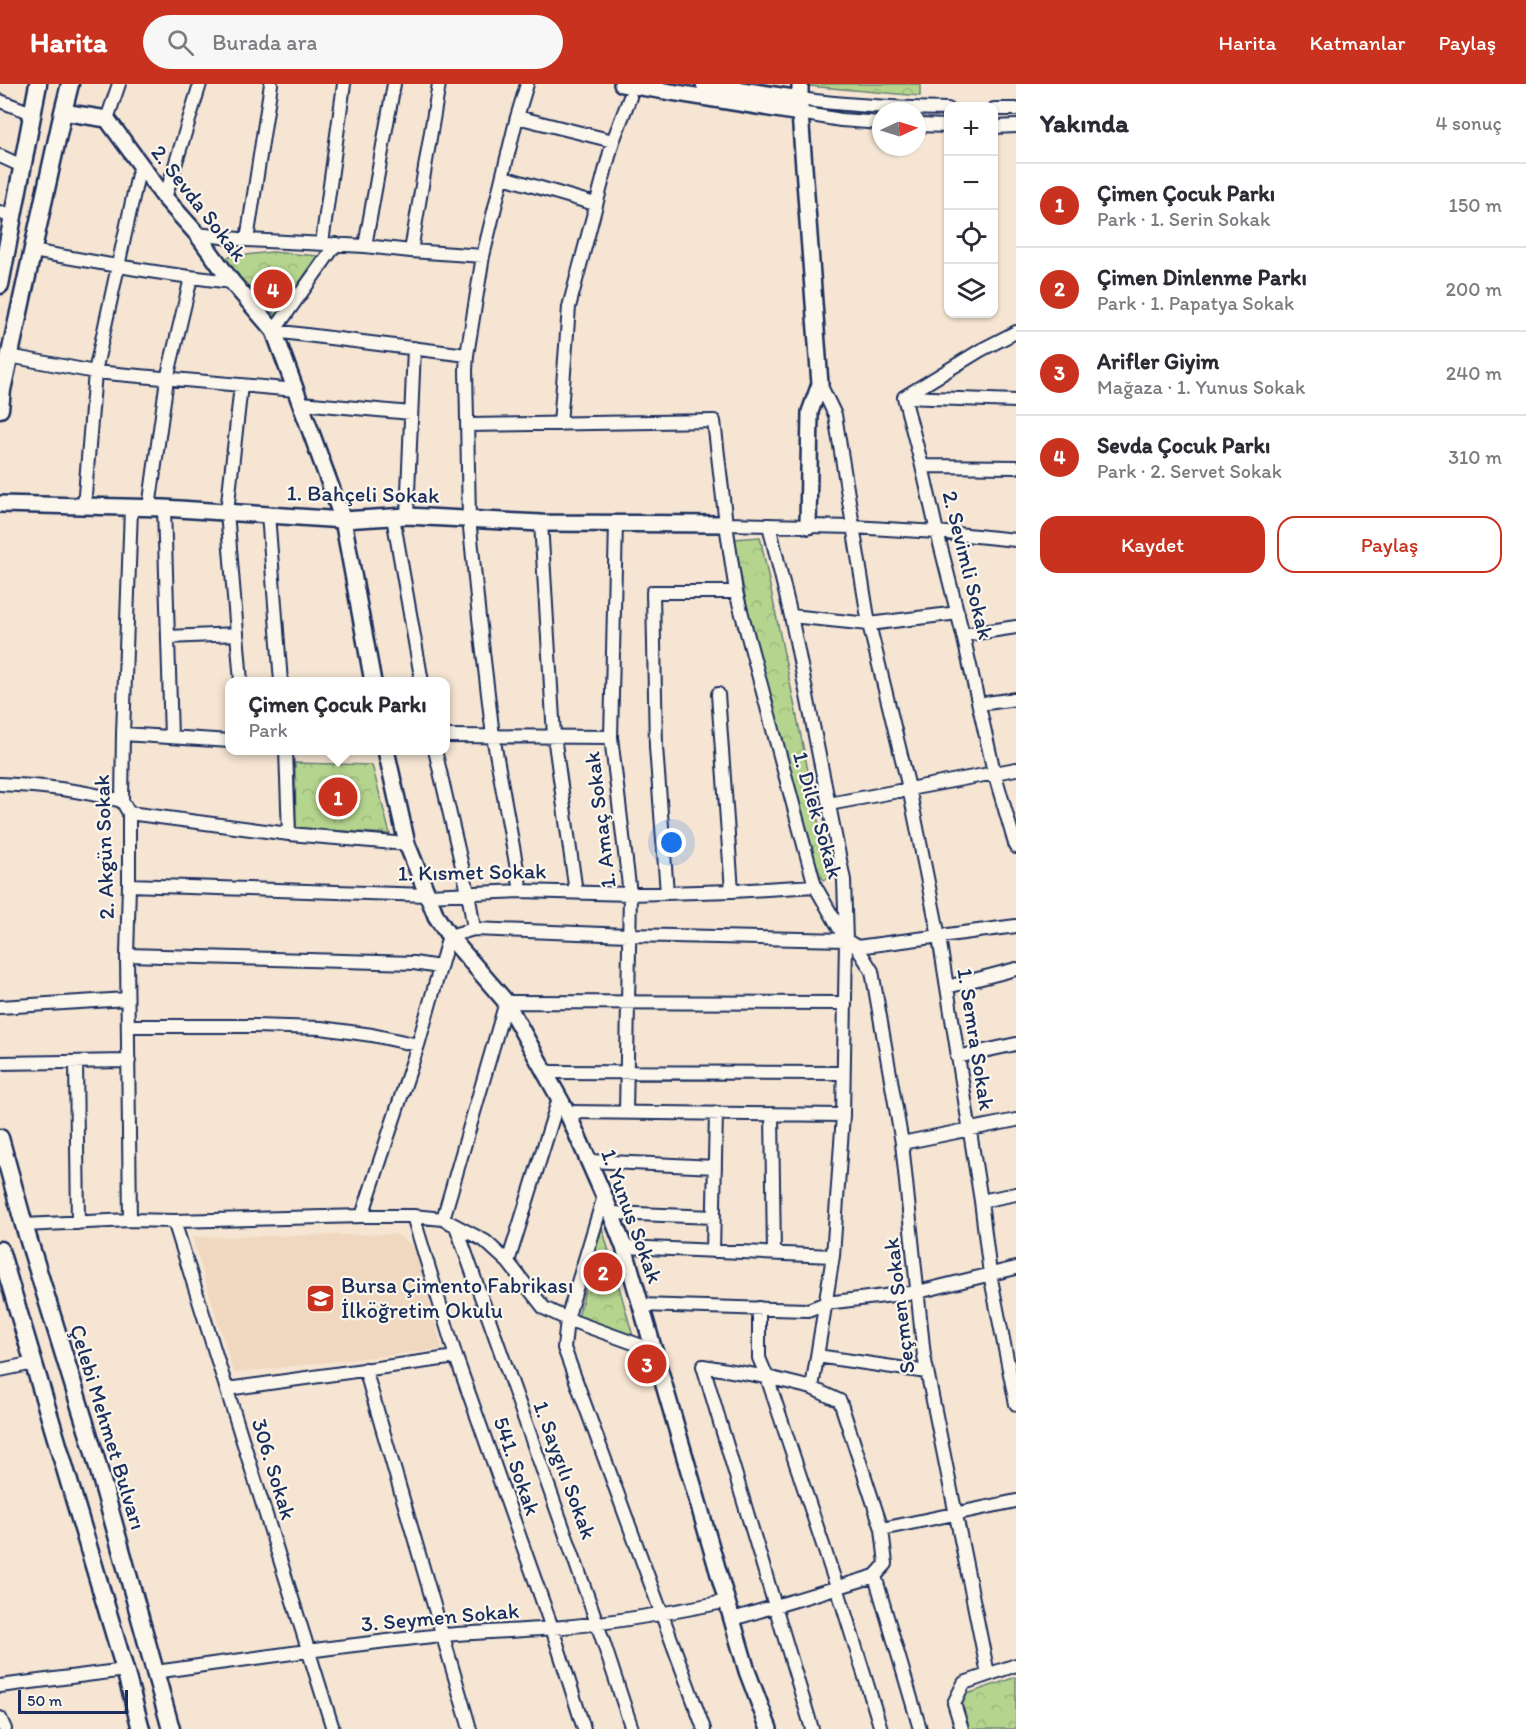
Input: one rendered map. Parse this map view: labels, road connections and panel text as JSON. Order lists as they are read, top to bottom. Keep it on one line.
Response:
{"streets":{"main road":["Çelebi Mehmet Bulvarı"],"street":["2. Sevda Sokak","1. Bahçeli Sokak","2. Sevimli Sokak","1. Dilek Sokak","1. Amaç Sokak","2. Akgün Sokak","1. Kısmet Sokak","1. Semra Sokak","1. Yunus Sokak","Seçmen Sokak","541. Sokak","306. Sokak","1. Saygılı Sokak","3. Seymen Sokak"]},"crossings":[["2. Sevda Sokak","1. Bahçeli Sokak"],["1. Bahçeli Sokak","1. Dilek Sokak"],["1. Bahçeli Sokak","1. Amaç Sokak"],["1. Bahçeli Sokak","2. Akgün Sokak"],["1. Dilek Sokak","1. Kısmet Sokak"],["1. Dilek Sokak","Seçmen Sokak"],["1. Amaç Sokak","1. Kısmet Sokak"],["2. Akgün Sokak","1. Kısmet Sokak"],["1. Kısmet Sokak","1. Yunus Sokak"],["1. Yunus Sokak","3. Seymen Sokak"],["Çelebi Mehmet Bulvarı","3. Seymen Sokak"],["541. Sokak","3. Seymen Sokak"],["306. Sokak","3. Seymen Sokak"],["1. Saygılı Sokak","3. Seymen Sokak"]],"places":{"school or university":["Bursa Çimento Fabrikası İlköğretim Okulu"]},"scale_bar":"50 m","north":"right","page":{"header":"Harita","search":"Burada ara","nav":["Harita","Katmanlar","Paylaş"],"heading":["Yakında","4 sonuç"],"map_buttons":["+","−"],"list":[{"mark":"1","name":"Çimen Çocuk Parkı","note":"Park · 1. Serin Sokak","value":"150 m"},{"mark":"2","name":"Çimen Dinlenme Parkı","note":"Park · 1. Papatya Sokak","value":"200 m"},{"mark":"3","name":"Arifler Giyim","note":"Mağaza · 1. Yunus Sokak","value":"240 m"},{"mark":"4","name":"Sevda Çocuk Parkı","note":"Park · 2. Servet Sokak","value":"310 m"}],"pins":["4","1","2","3"],"buttons":["Kaydet","Paylaş"],"popup":["Çimen Çocuk Parkı","Park"],"scale":"50 m"}}
